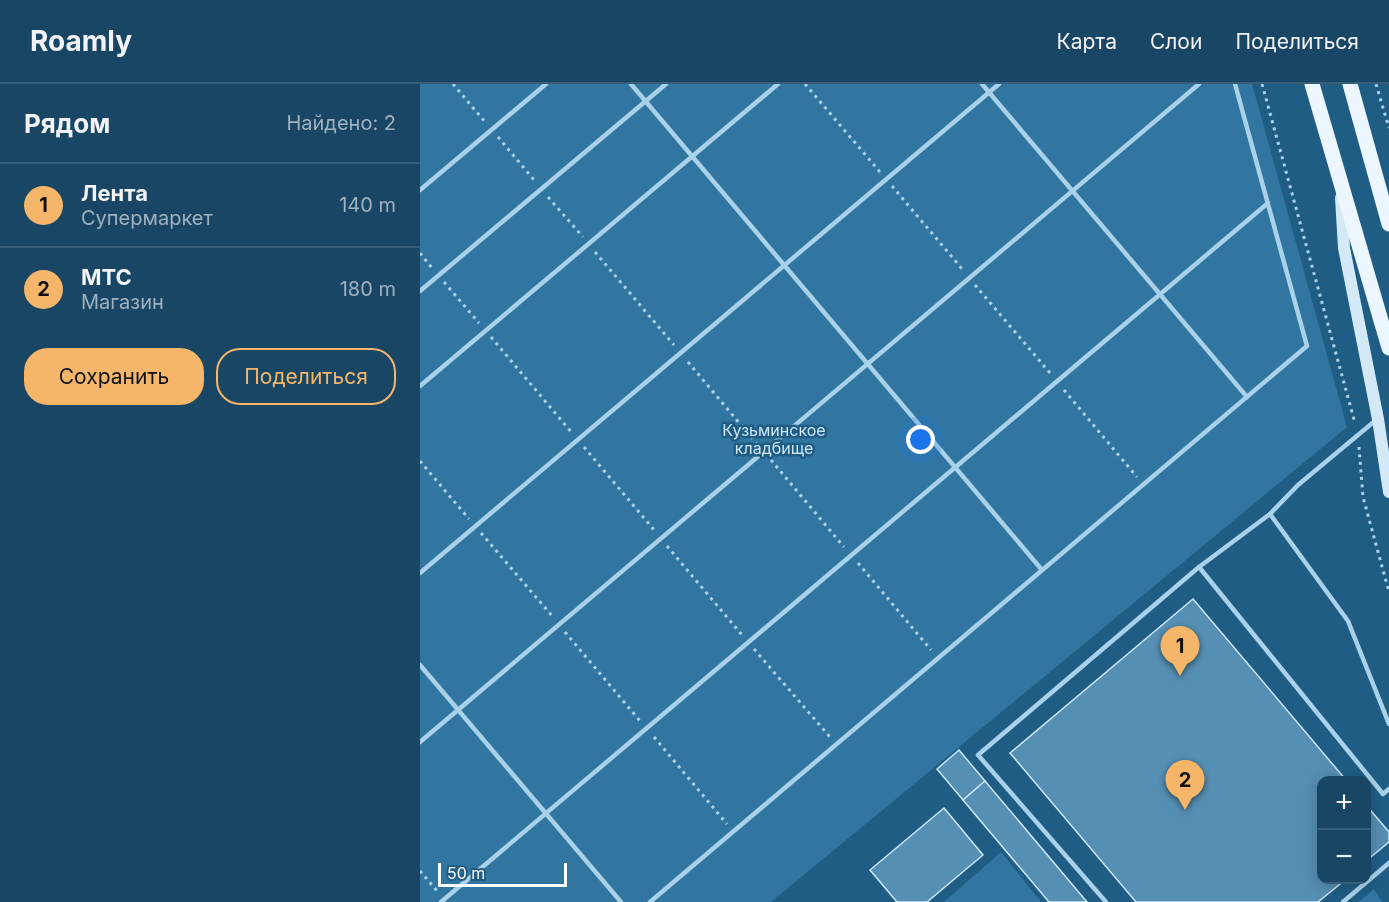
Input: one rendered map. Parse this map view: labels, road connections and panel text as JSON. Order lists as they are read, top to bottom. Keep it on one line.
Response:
{"parks":["Кузьминское кладбище"],"scale_bar":"50 m","page":{"header":"Roamly","nav":["Карта","Слои","Поделиться"],"heading":["Рядом","Найдено: 2"],"list":[{"mark":"1","name":"Лента","note":"Супермаркет","value":"140 m"},{"mark":"2","name":"МТС","note":"Магазин","value":"180 m"}],"buttons":["Сохранить","Поделиться"],"pins":["1","2"],"map_buttons":["+","−"],"scale":"50 m"}}
